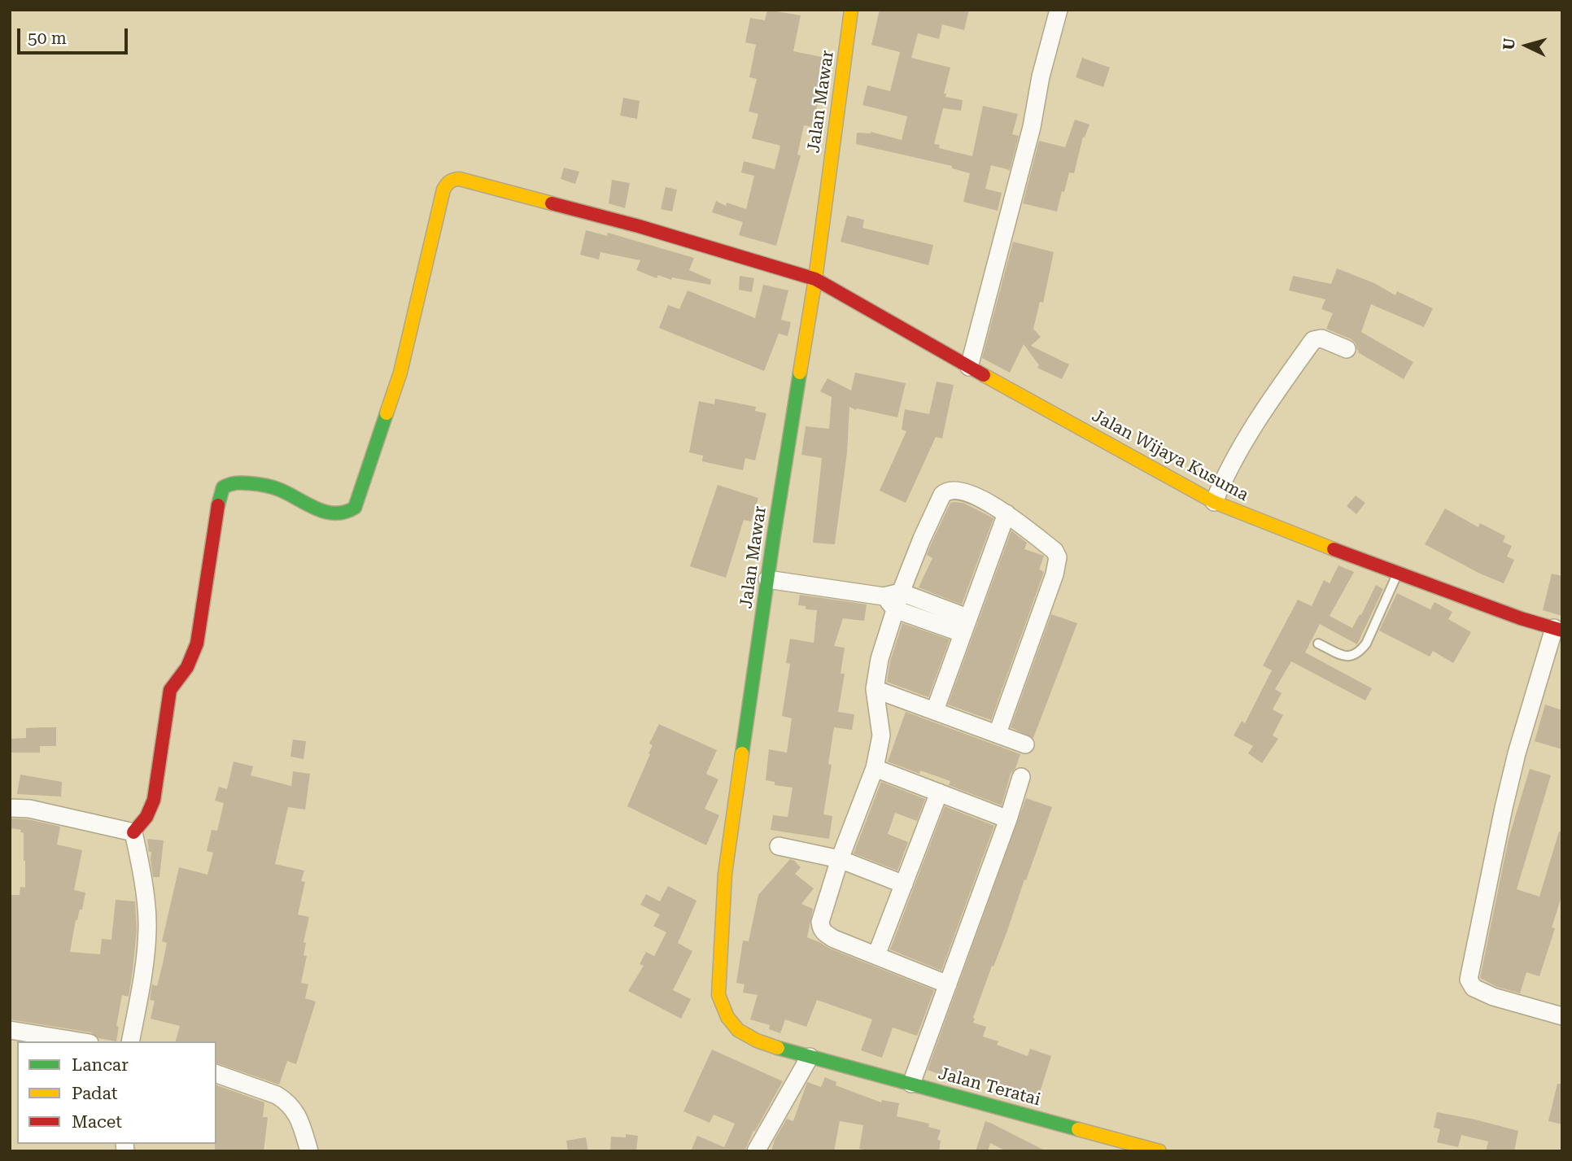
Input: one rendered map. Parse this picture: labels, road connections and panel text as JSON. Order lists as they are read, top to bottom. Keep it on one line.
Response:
{"streets":{"street":["Jalan Mawar","Jalan Wijaya Kusuma","Jalan Teratai"]},"crossings":[["Jalan Mawar","Jalan Wijaya Kusuma"],["Jalan Mawar","Jalan Teratai"]],"legend":["Lancar","Padat","Macet"],"scale_bar":"50 m","north":"left"}
